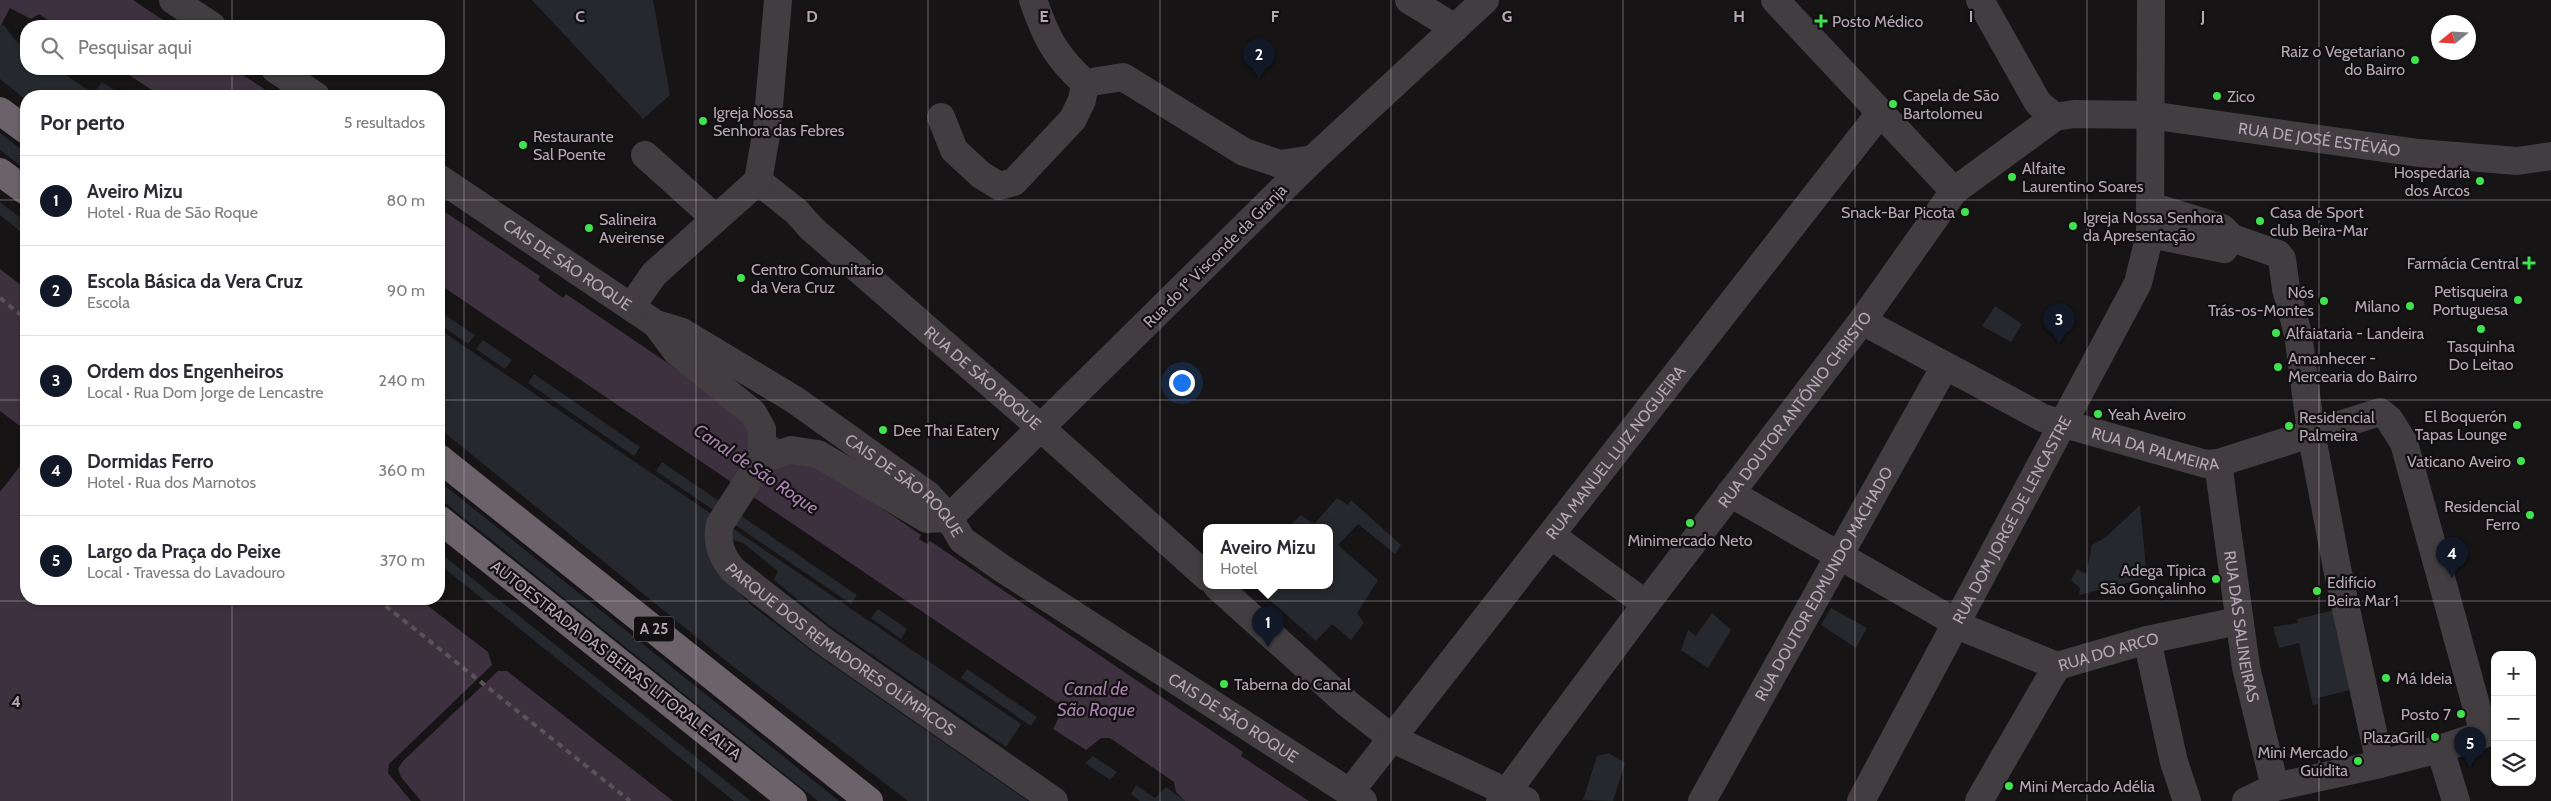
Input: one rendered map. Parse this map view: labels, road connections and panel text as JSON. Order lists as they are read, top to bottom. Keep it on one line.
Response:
{"streets":{"highway":["A 25","AUTOESTRADA DAS BEIRAS LITORAL E ALTA"],"street":["RUA DE JOSÉ ESTÉVÃO","Rua do 1º Visconde da Granja","CAIS DE SÃO ROQUE","RUA DE SÃO ROQUE","RUA DOUTOR ANTÓNIO CHRISTO","RUA DA PALMEIRA","RUA MANUEL LUIZ NOGUEIRA","RUA DOM JORGE DE LENCASTRE","RUA DOUTOR EDMUNDO MACHADO","RUA DAS SALINEIRAS","PARQUE DOS REMADORES OLÍMPICOS","RUA DO ARCO"]},"crossings":[["RUA DE JOSÉ ESTÉVÃO","RUA DOUTOR ANTÓNIO CHRISTO"],["RUA DE JOSÉ ESTÉVÃO","RUA DOM JORGE DE LENCASTRE"],["Rua do 1º Visconde da Granja","CAIS DE SÃO ROQUE"],["Rua do 1º Visconde da Granja","RUA DE SÃO ROQUE"],["CAIS DE SÃO ROQUE","RUA MANUEL LUIZ NOGUEIRA"],["RUA DOUTOR ANTÓNIO CHRISTO","RUA DA PALMEIRA"],["RUA DOUTOR ANTÓNIO CHRISTO","RUA DOM JORGE DE LENCASTRE"],["RUA DOUTOR ANTÓNIO CHRISTO","RUA DO ARCO"],["RUA DA PALMEIRA","RUA DOM JORGE DE LENCASTRE"],["RUA DA PALMEIRA","RUA DOUTOR EDMUNDO MACHADO"],["RUA DA PALMEIRA","RUA DAS SALINEIRAS"],["RUA DOM JORGE DE LENCASTRE","RUA DO ARCO"],["RUA DOUTOR EDMUNDO MACHADO","RUA DO ARCO"],["RUA DAS SALINEIRAS","RUA DO ARCO"]],"water":["Canal de São Roque"],"places":{"health":["Posto Médico","Farmácia Central"],"other":["Raiz o Vegetariano do Bairro","Zico","Capela de São Bartolomeu","Igreja Nossa Senhora das Febres","Restaurante Sal Poente","Alfaite Laurentino Soares","Hospedaria dos Arcos","Snack-Bar Picota","Casa de Sport club Beira-Mar","Igreja Nossa Senhora da Apresentação","Salineira Aveirense","Centro Comunitario da Vera Cruz","Petisqueira Portuguesa","Nós Trás-os-Montes","Milano","Tasquinha Do Leitao","Alfaiataria - Landeira","Amanhecer - Mercearia do Bairro","Yeah Aveiro","El Boquerón Tapas Lounge","Residencial Palmeira","Dee Thai Eatery","Vaticano Aveiro","Residencial Ferro","Minimercado Neto","Adega Típica São Gonçalinho","Edifício Beira Mar 1","Má Ideia","Taberna do Canal","Posto 7","PlazaGrill","Mini Mercado Guidita","Mini Mercado Adélia"]},"north":"left","page":{"search":"Pesquisar aqui","pins":["2","3","4","1","5"],"heading":["Por perto","5 resultados"],"list":[{"mark":"1","name":"Aveiro Mizu","note":"Hotel · Rua de São Roque","value":"80 m"},{"mark":"2","name":"Escola Básica da Vera Cruz","note":"Escola","value":"90 m"},{"mark":"3","name":"Ordem dos Engenheiros","note":"Local · Rua Dom Jorge de Lencastre","value":"240 m"},{"mark":"4","name":"Dormidas Ferro","note":"Hotel · Rua dos Marnotos","value":"360 m"},{"mark":"5","name":"Largo da Praça do Peixe","note":"Local · Travessa do Lavadouro","value":"370 m"}],"popup":["Aveiro Mizu","Hotel"],"map_buttons":["+","−"]},"grid":{"columns":["C","D","E","F","G","H","I","J"],"rows":["4"]}}
